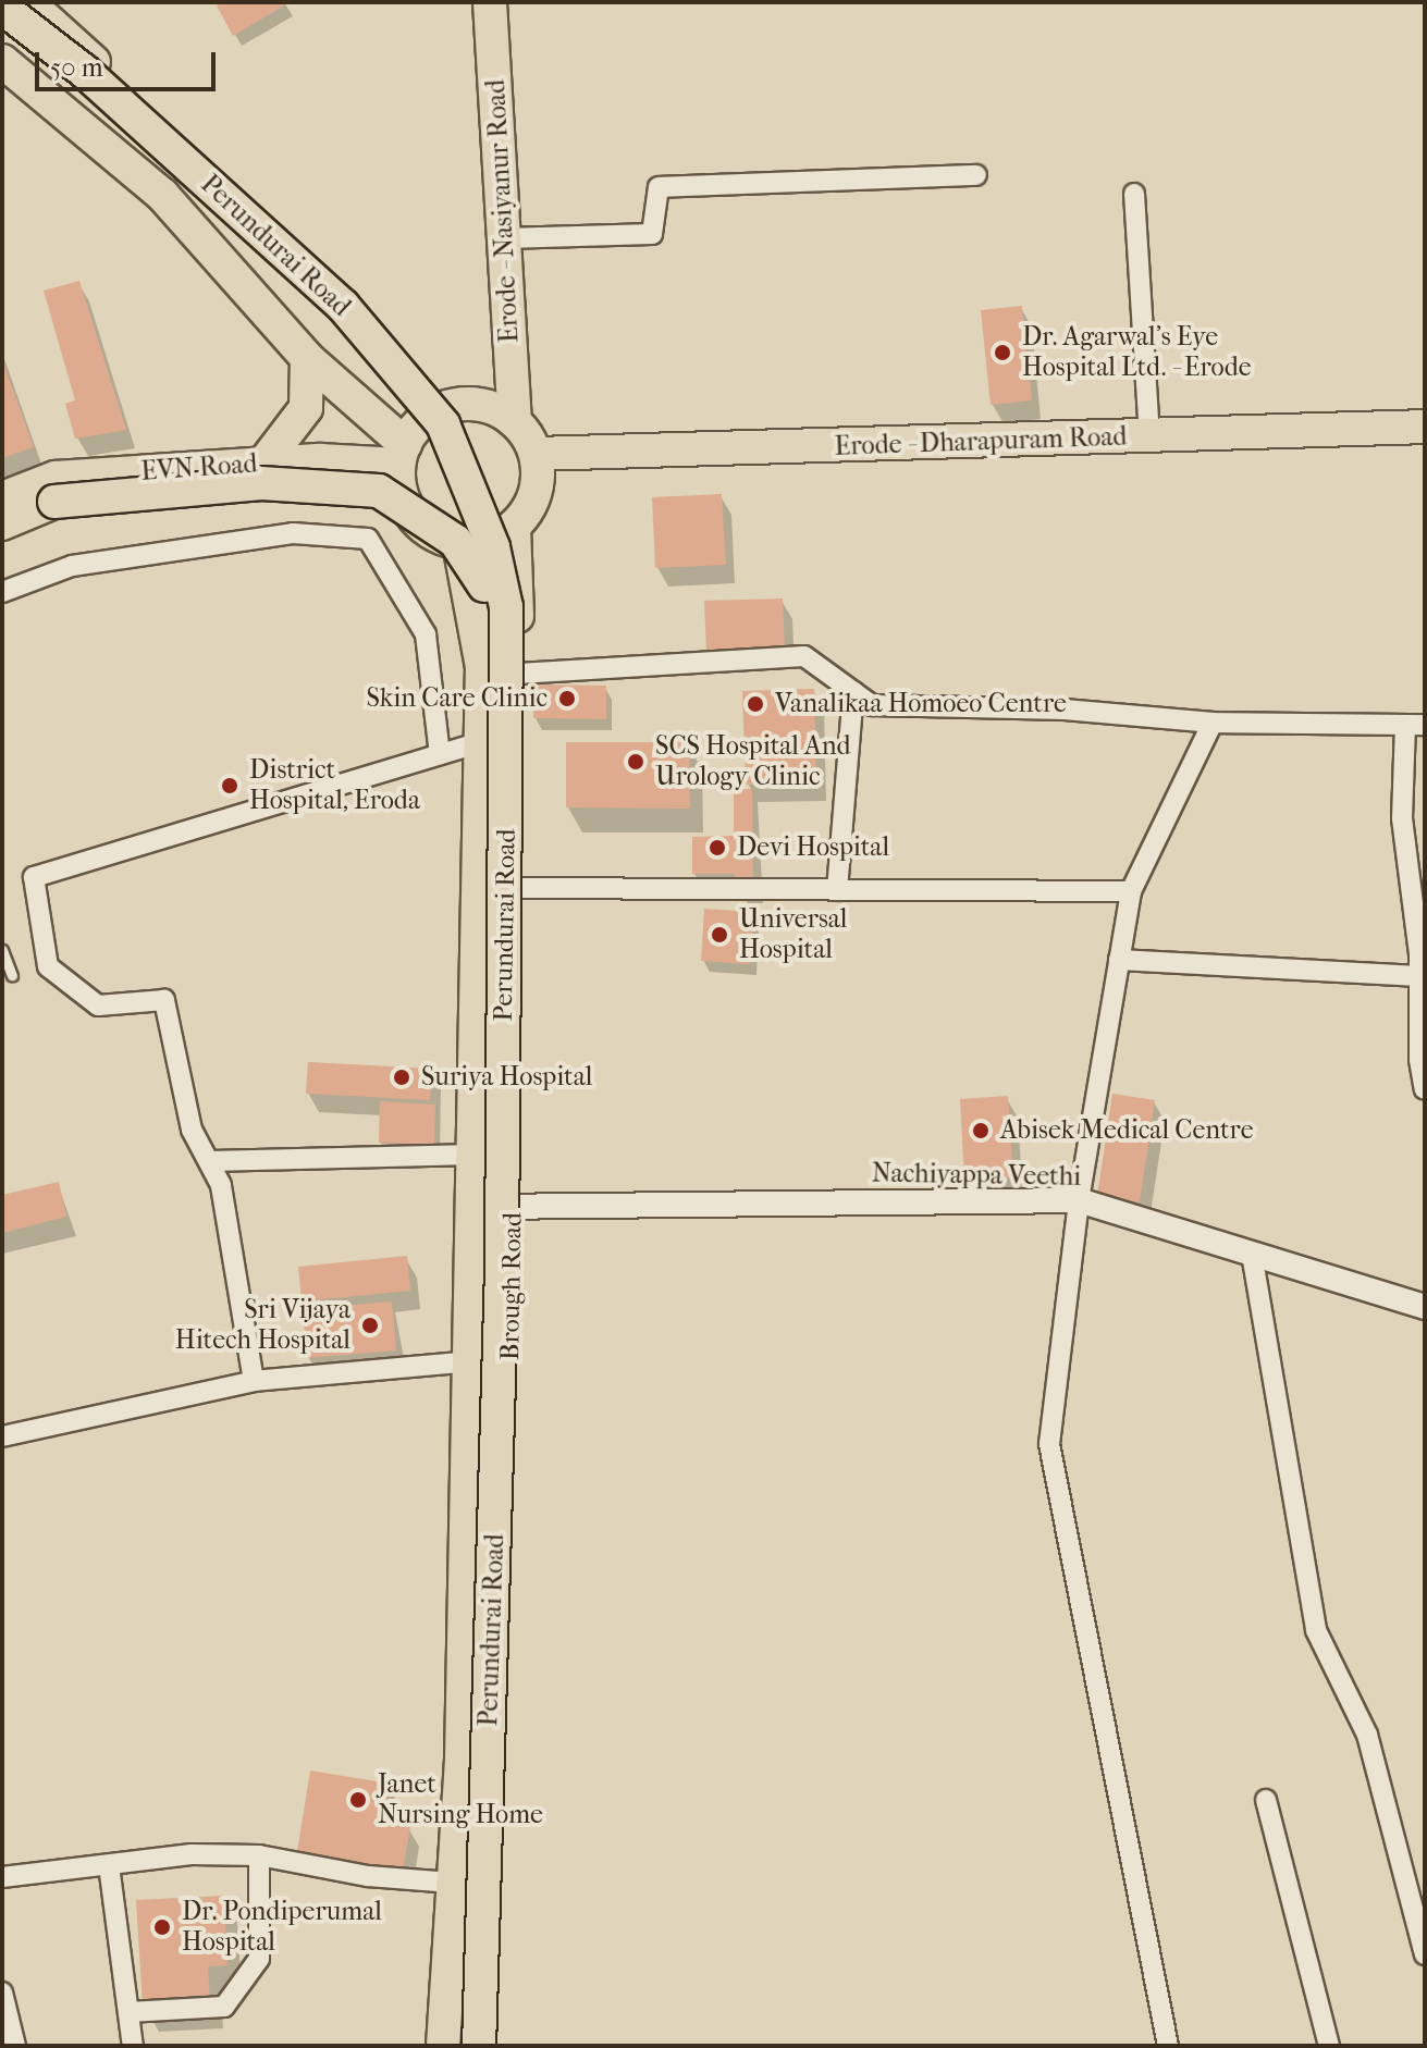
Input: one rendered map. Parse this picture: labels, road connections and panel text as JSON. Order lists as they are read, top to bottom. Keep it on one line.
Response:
{"streets":{"main road":["Erode - Nasiyanur Road","Perundurai Road","Erode - Dharapuram Road","EVN Road","Brough Road"],"street":["Nachiyappa Veethi"]},"crossings":[["Erode - Nasiyanur Road","Erode - Dharapuram Road"],["Erode - Nasiyanur Road","EVN Road"],["Erode - Nasiyanur Road","Brough Road"],["Erode - Dharapuram Road","EVN Road"],["Erode - Dharapuram Road","Brough Road"],["EVN Road","Brough Road"],["Nachiyappa Veethi","Brough Road"]],"places":["Dr. Agarwal's Eye Hospital Ltd. - Erode","Skin Care Clinic","Vanalikaa Homoeo Centre","SCS Hospital And Urology Clinic","District Hospital, Eroda","Devi Hospital","Universal Hospital","Suriya Hospital","Abisek Medical Centre","Sri Vijaya Hitech Hospital","Janet Nursing Home","Dr. Pondiperumal Hospital"],"scale_bar":"50 m"}
